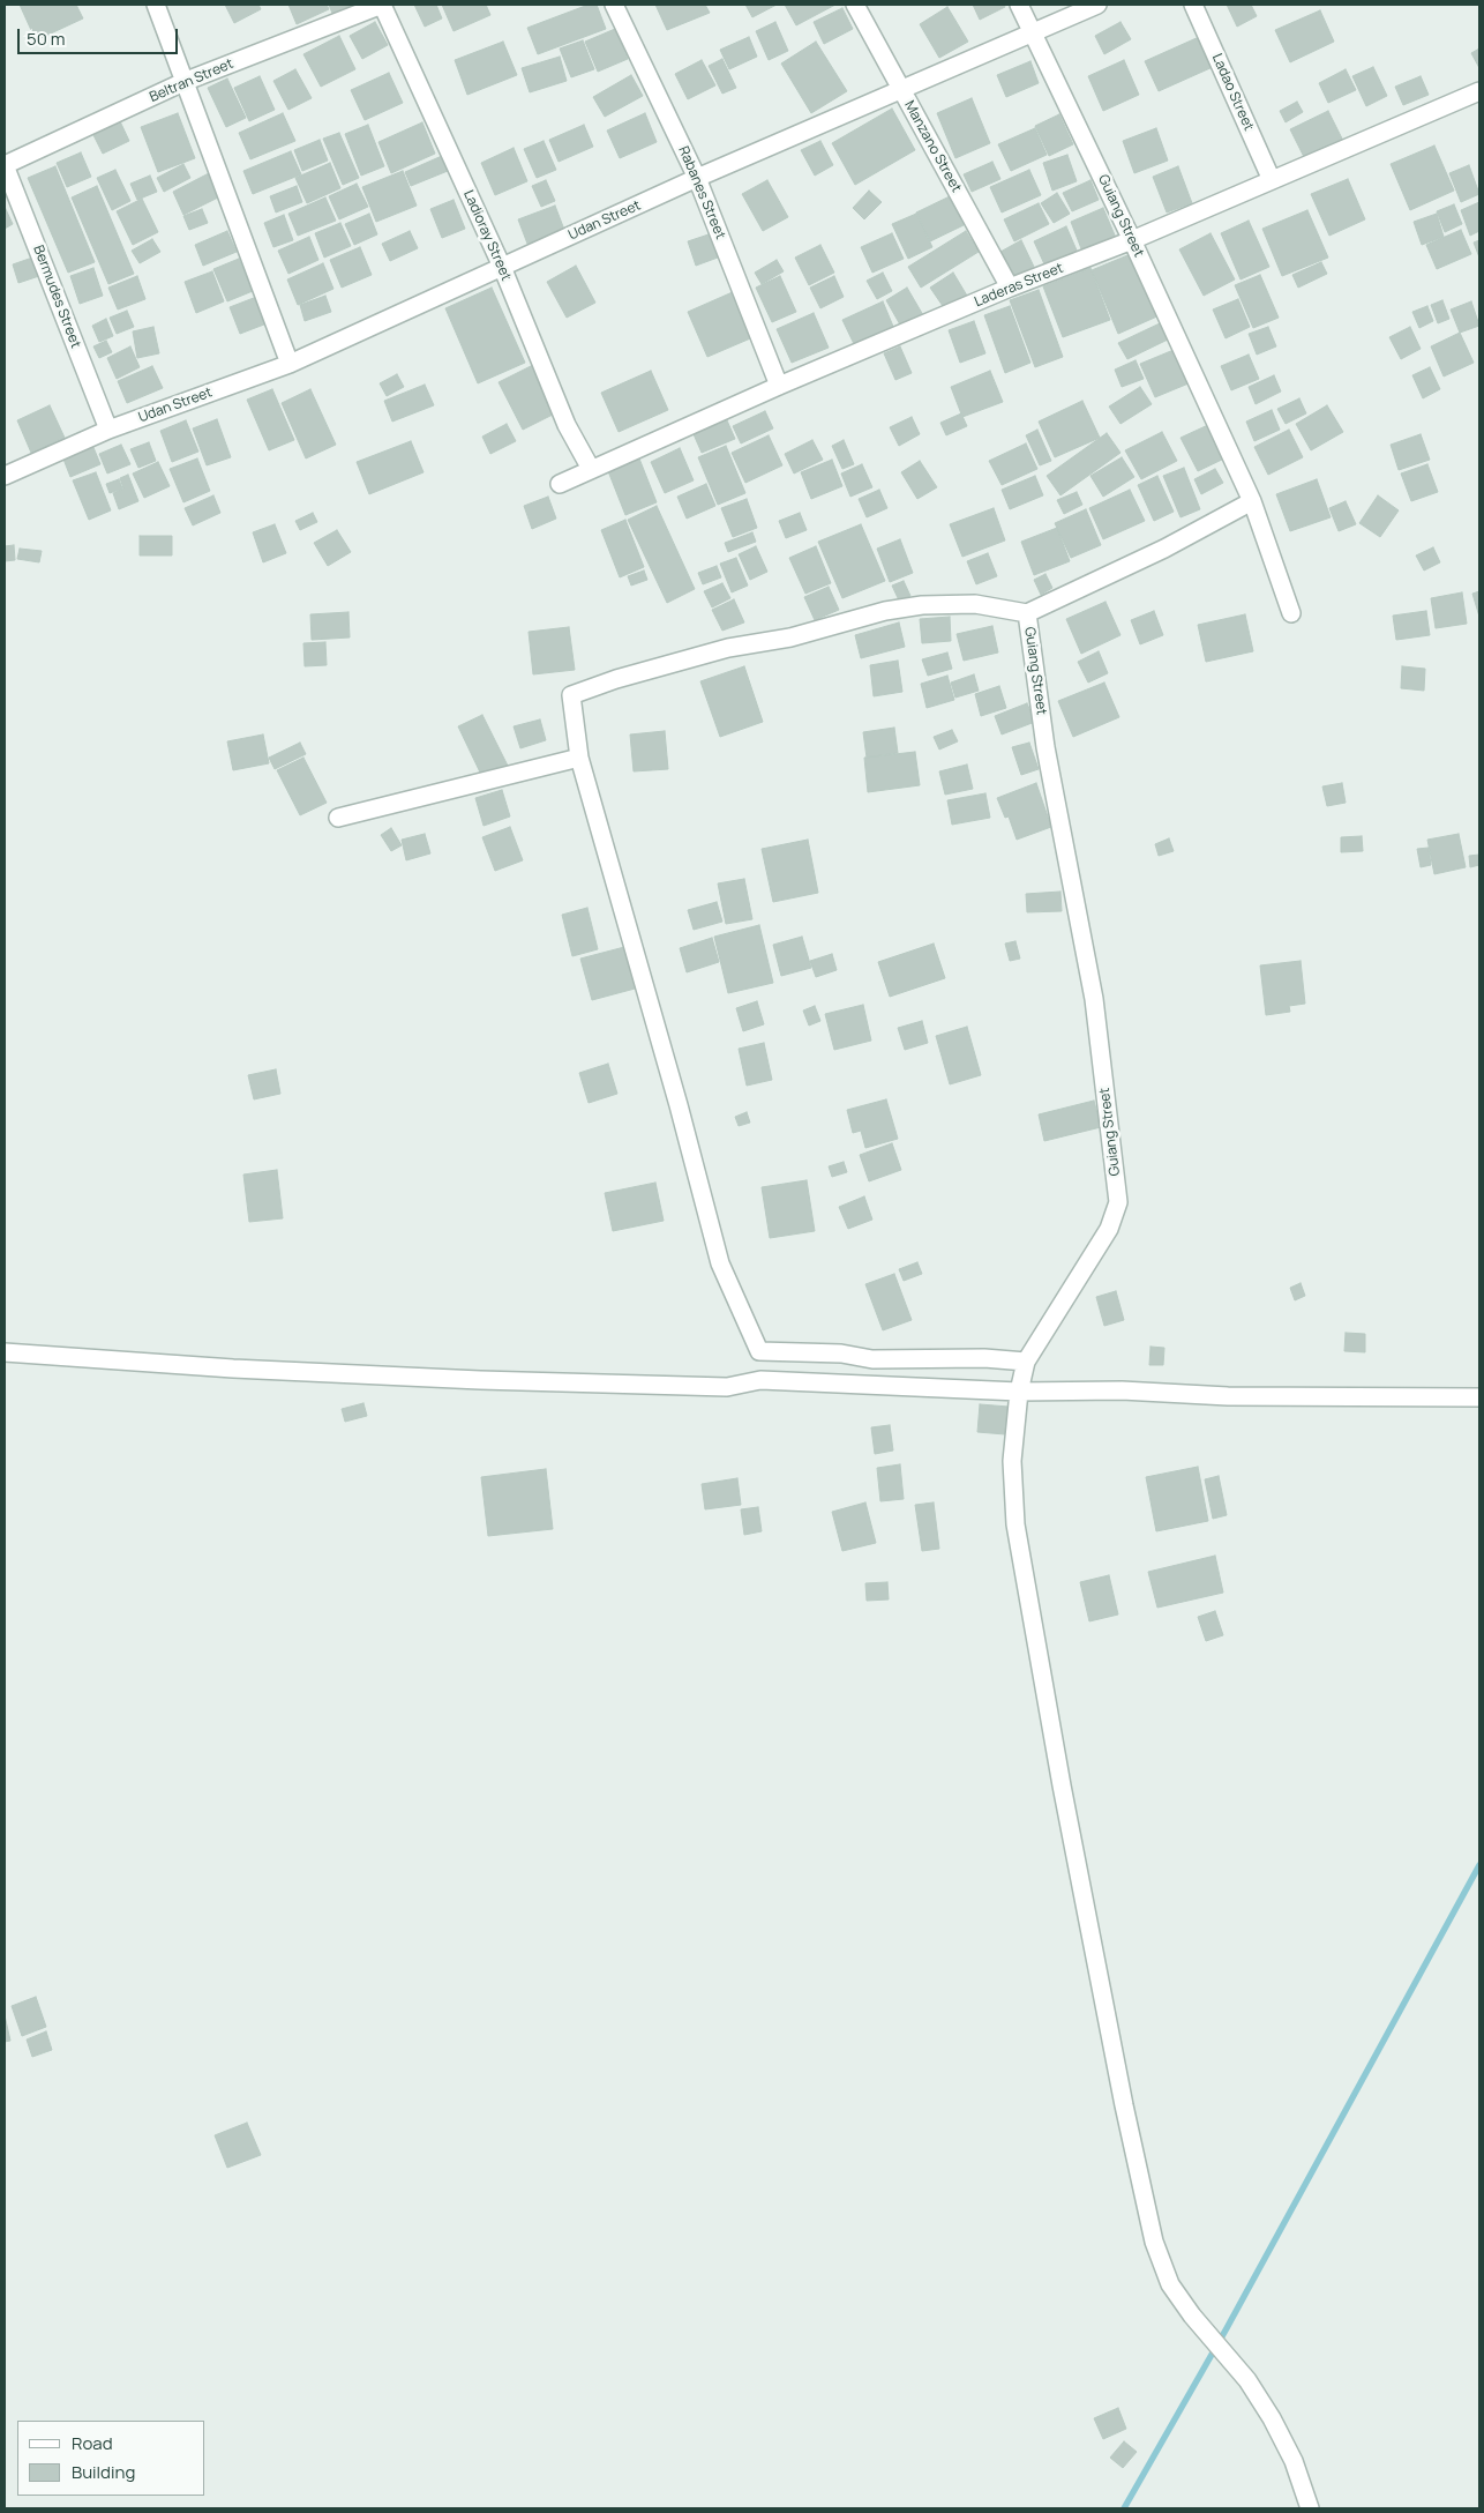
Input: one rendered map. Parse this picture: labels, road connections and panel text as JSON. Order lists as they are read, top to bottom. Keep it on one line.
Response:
{"streets":{"street":["Beltran Street","Ladao Street","Manzano Street","Rabanes Street","Guiang Street","Udan Street","Ladioray Street","Laderas Street","Bermudes Street"]},"crossings":[["Beltran Street","Ladioray Street"],["Beltran Street","Bermudes Street"],["Ladao Street","Laderas Street"],["Manzano Street","Udan Street"],["Manzano Street","Laderas Street"],["Rabanes Street","Udan Street"],["Rabanes Street","Laderas Street"],["Guiang Street","Udan Street"],["Guiang Street","Laderas Street"],["Udan Street","Ladioray Street"],["Udan Street","Bermudes Street"],["Ladioray Street","Laderas Street"]],"legend":["Road","Building"],"scale_bar":"50 m"}
